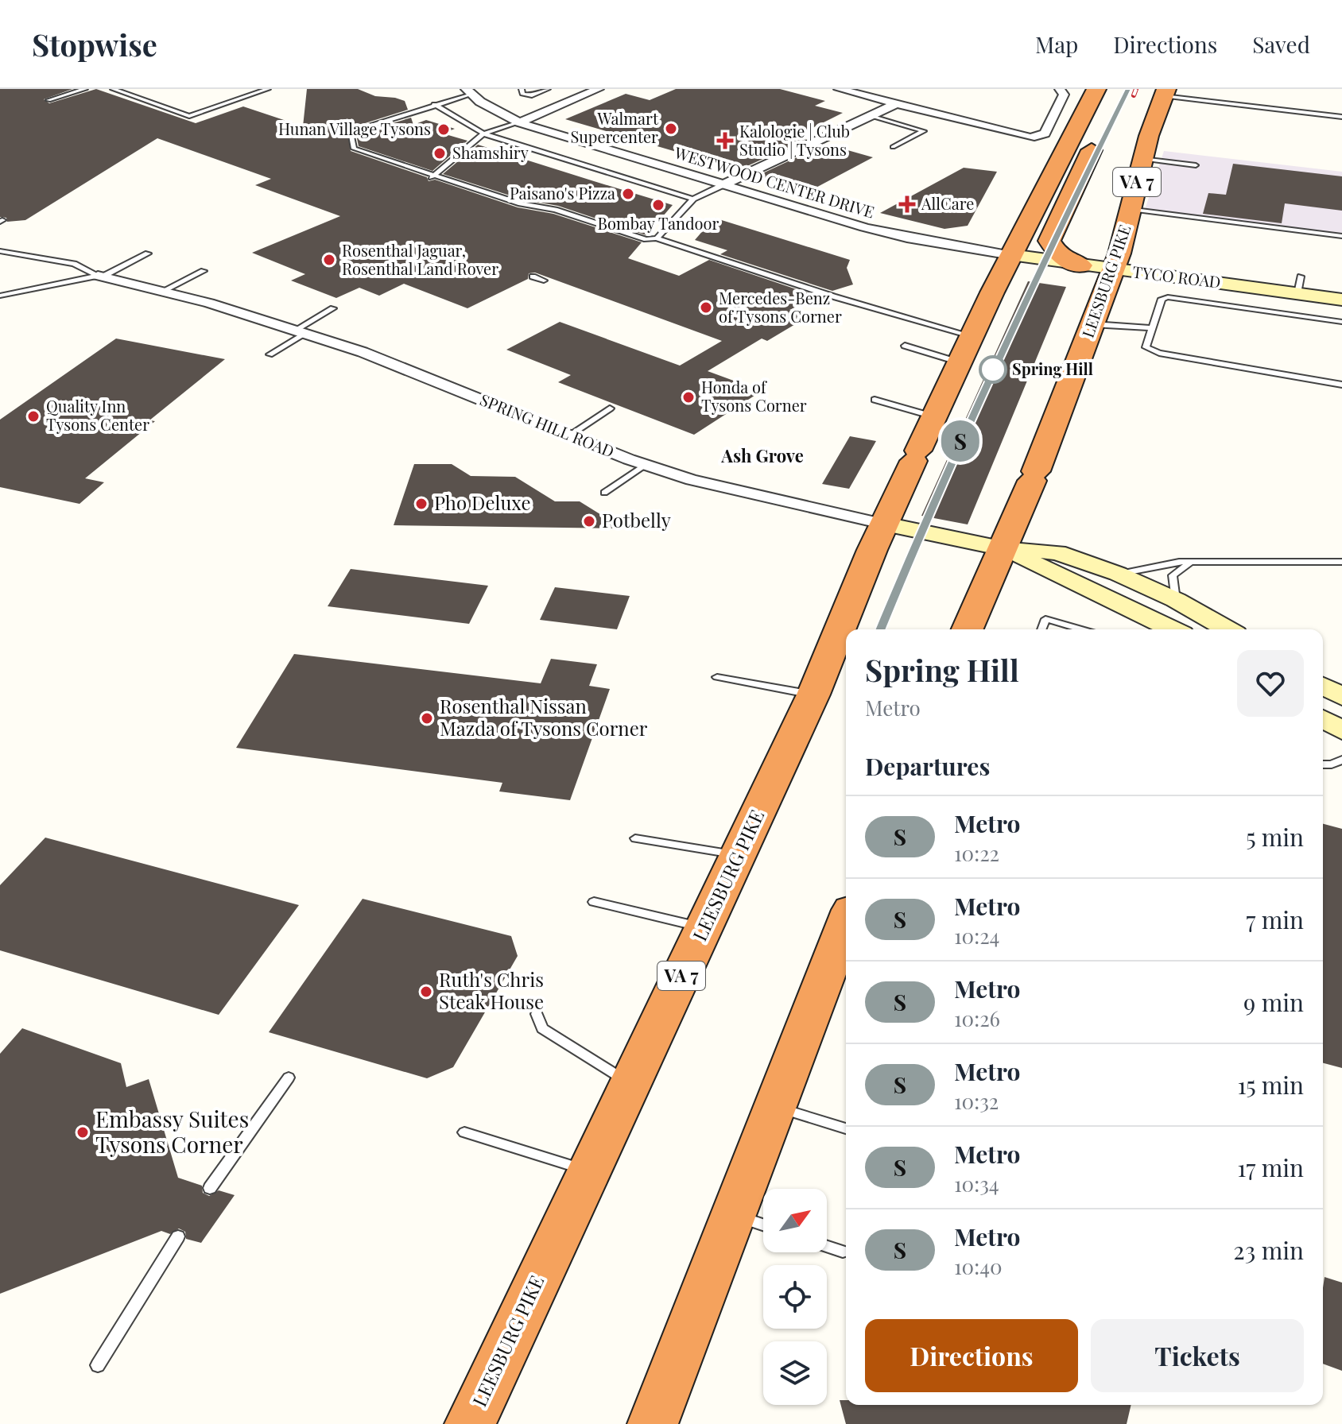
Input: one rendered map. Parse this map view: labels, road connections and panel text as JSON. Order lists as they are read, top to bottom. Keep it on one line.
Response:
{"streets":{"highway":["VA 7","LEESBURG PIKE"],"main road":["TYCO ROAD","SPRING HILL ROAD"],"street":["WESTWOOD CENTER DRIVE"]},"crossings":[["WESTWOOD CENTER DRIVE","TYCO ROAD"],["WESTWOOD CENTER DRIVE","LEESBURG PIKE"],["TYCO ROAD","LEESBURG PIKE"],["LEESBURG PIKE","SPRING HILL ROAD"]],"districts":["Ash Grove"],"places":{"other":["Walmart Supercenter","Hunan Village Tysons","Shamshiry","Paisano's Pizza","Bombay Tandoor","Rosenthal Jaguar, Rosenthal Land Rover","Mercedes-Benz of Tysons Corner","Spring Hill","Honda of Tysons Corner","Quality Inn Tysons Center","Pho Deluxe","Potbelly","Rosenthal Nissan Mazda of Tysons Corner","Ruth's Chris Steak House","Embassy Suites Tysons Corner"],"health":["Kalologie | Club Studio | Tysons","AllCare"]},"lines":["metro line S"],"north":"top right","page":{"header":"Stopwise","nav":["Map","Directions","Saved"],"on_map":"S","heading":[["Spring Hill","Metro"],"Departures"],"list":[{"mark":"S","name":"Metro","note":"10:22","value":"5 min"},{"mark":"S","name":"Metro","note":"10:24","value":"7 min"},{"mark":"S","name":"Metro","note":"10:26","value":"9 min"},{"mark":"S","name":"Metro","note":"10:32","value":"15 min"},{"mark":"S","name":"Metro","note":"10:34","value":"17 min"},{"mark":"S","name":"Metro","note":"10:40","value":"23 min"}],"buttons":["Directions","Tickets"]}}
